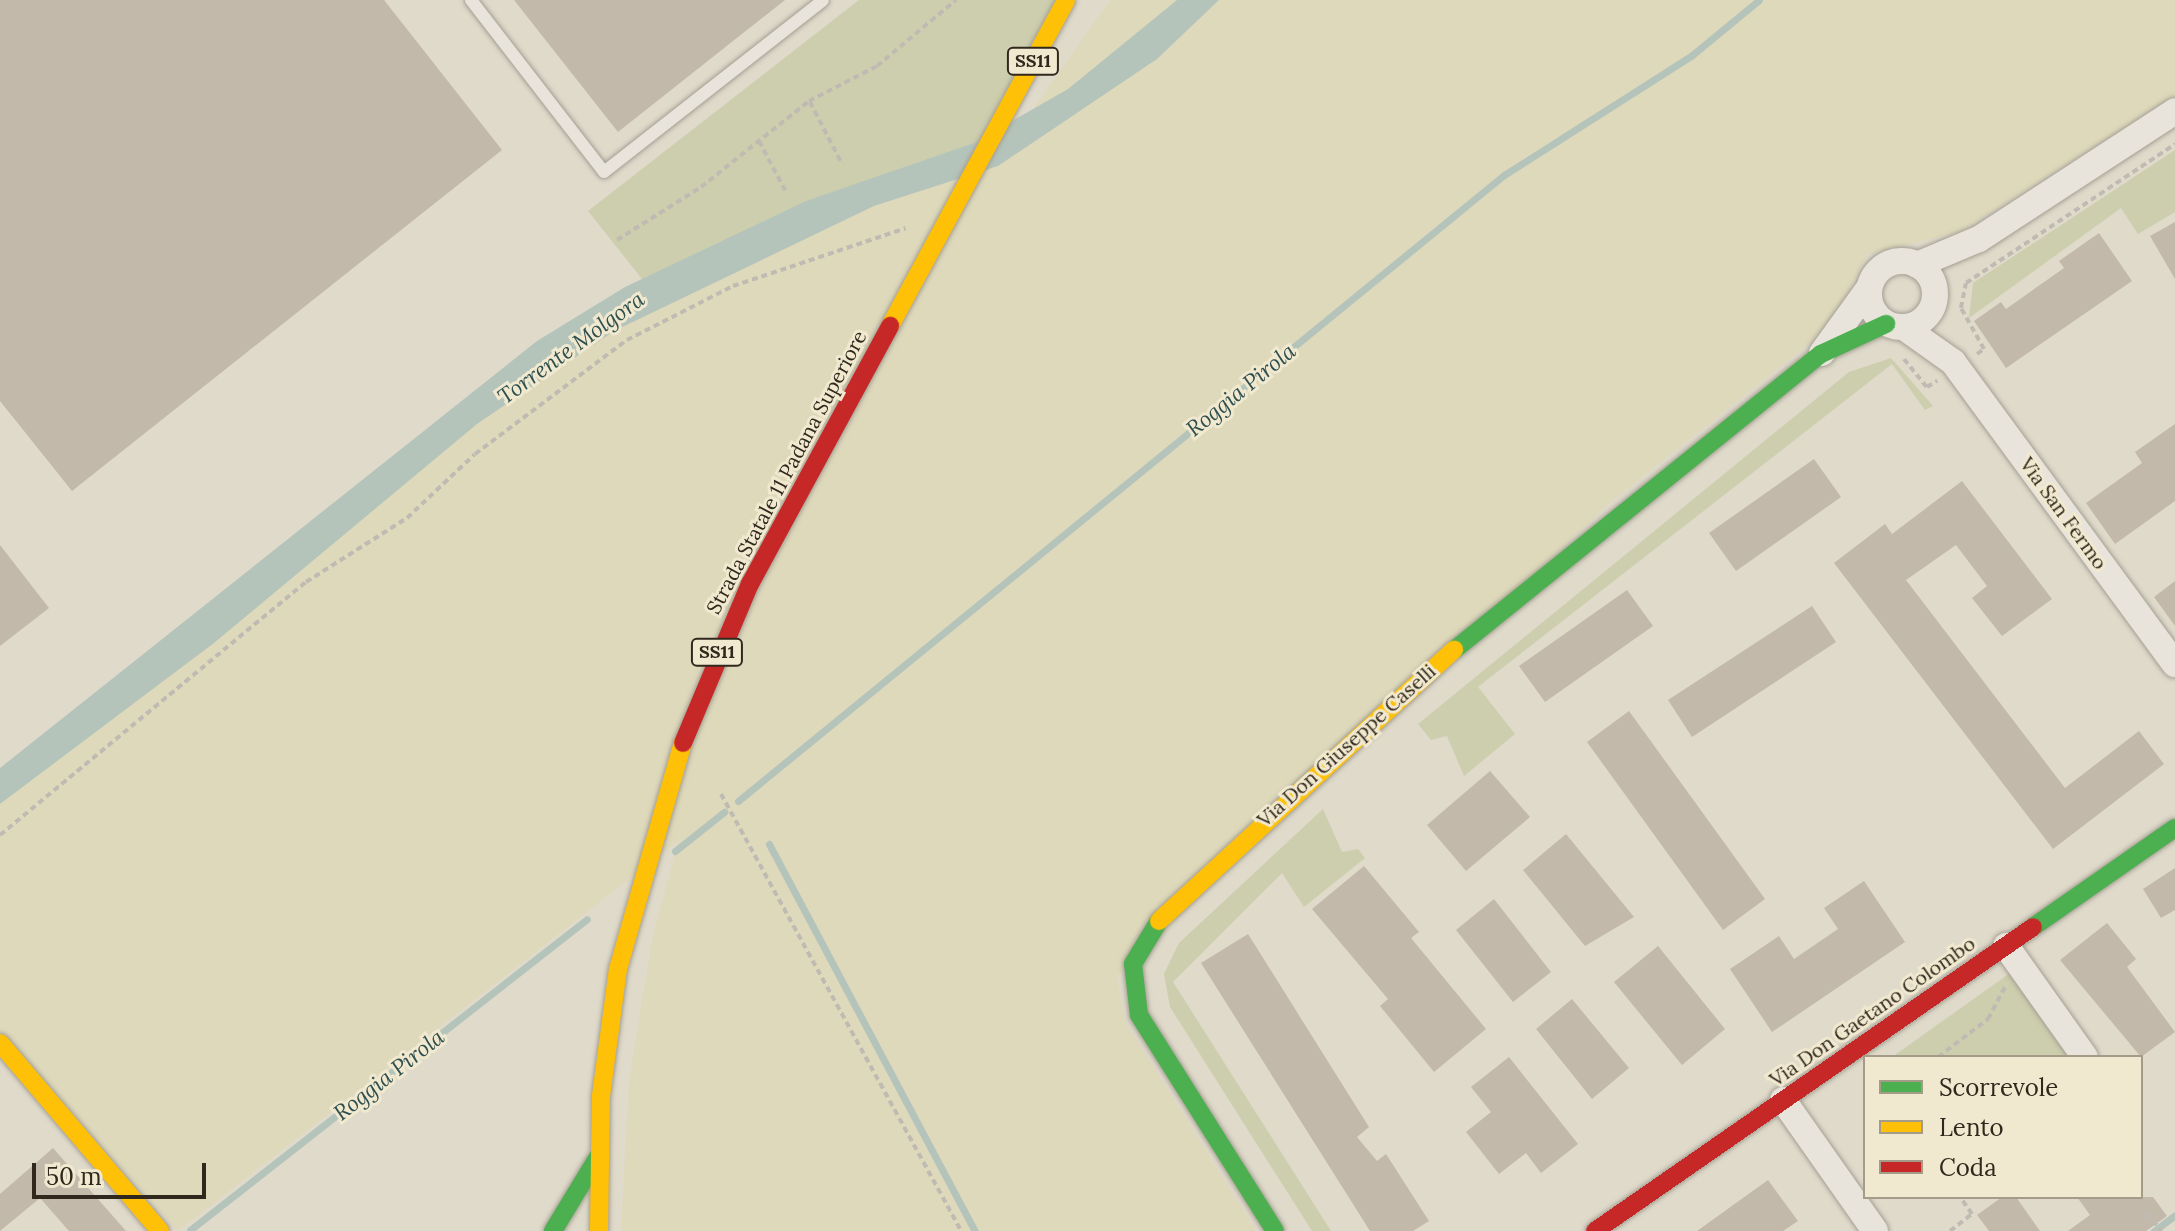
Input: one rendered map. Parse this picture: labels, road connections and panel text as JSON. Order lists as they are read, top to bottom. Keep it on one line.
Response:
{"streets":{"street":["SS11","Strada Statale 11 Padana Superiore","Via San Fermo","Via Don Giuseppe Caselli","Via Don Gaetano Colombo"]},"water":["Torrente Molgora","Roggia Pirola"],"legend":["Scorrevole","Lento","Coda"],"scale_bar":"50 m"}
